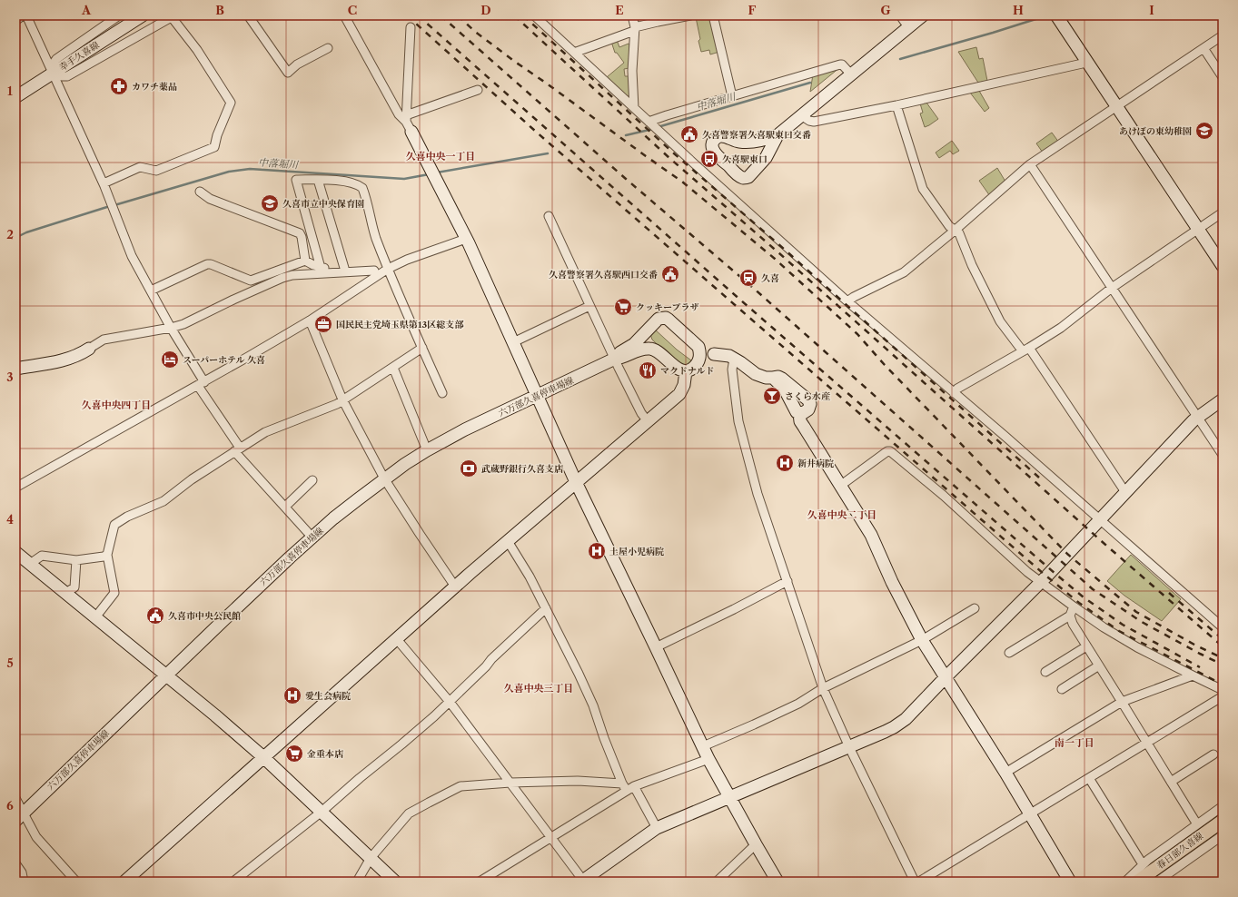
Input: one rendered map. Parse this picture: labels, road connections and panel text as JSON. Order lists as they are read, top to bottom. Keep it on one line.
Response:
{"streets":{"main road":["春日部久喜線"],"street":["幸手久喜線","六万部久喜停車場線"]},"districts":["久喜中央一丁目","久喜中央四丁目","久喜中央二丁目","久喜中央三丁目","南一丁目"],"water":["中落堀川"],"places":{"pharmacy":["カワチ薬品"],"school or university":["あけぼの東幼稚園","久喜市立中央保育園"],"public building":["久喜警察署久喜駅東口交番","久喜警察署久喜駅西口交番","久喜市中央公民館"],"bus stop":["久喜駅東口"],"station":["久喜"],"supermarket":["クッキープラザ","金重本店"],"office":["国民民主党埼玉県第13区総支部"],"hotel":["スーパーホテル 久喜"],"restaurant":["マクドナルド"],"bar":["さくら水産"],"hospital":["新井病院","土屋小児病院","愛生会病院"],"bank":["武蔵野銀行久喜支店"]},"grid":{"columns":["A","B","C","D","E","F","G","H","I"],"rows":["1","2","3","4","5","6"]}}
